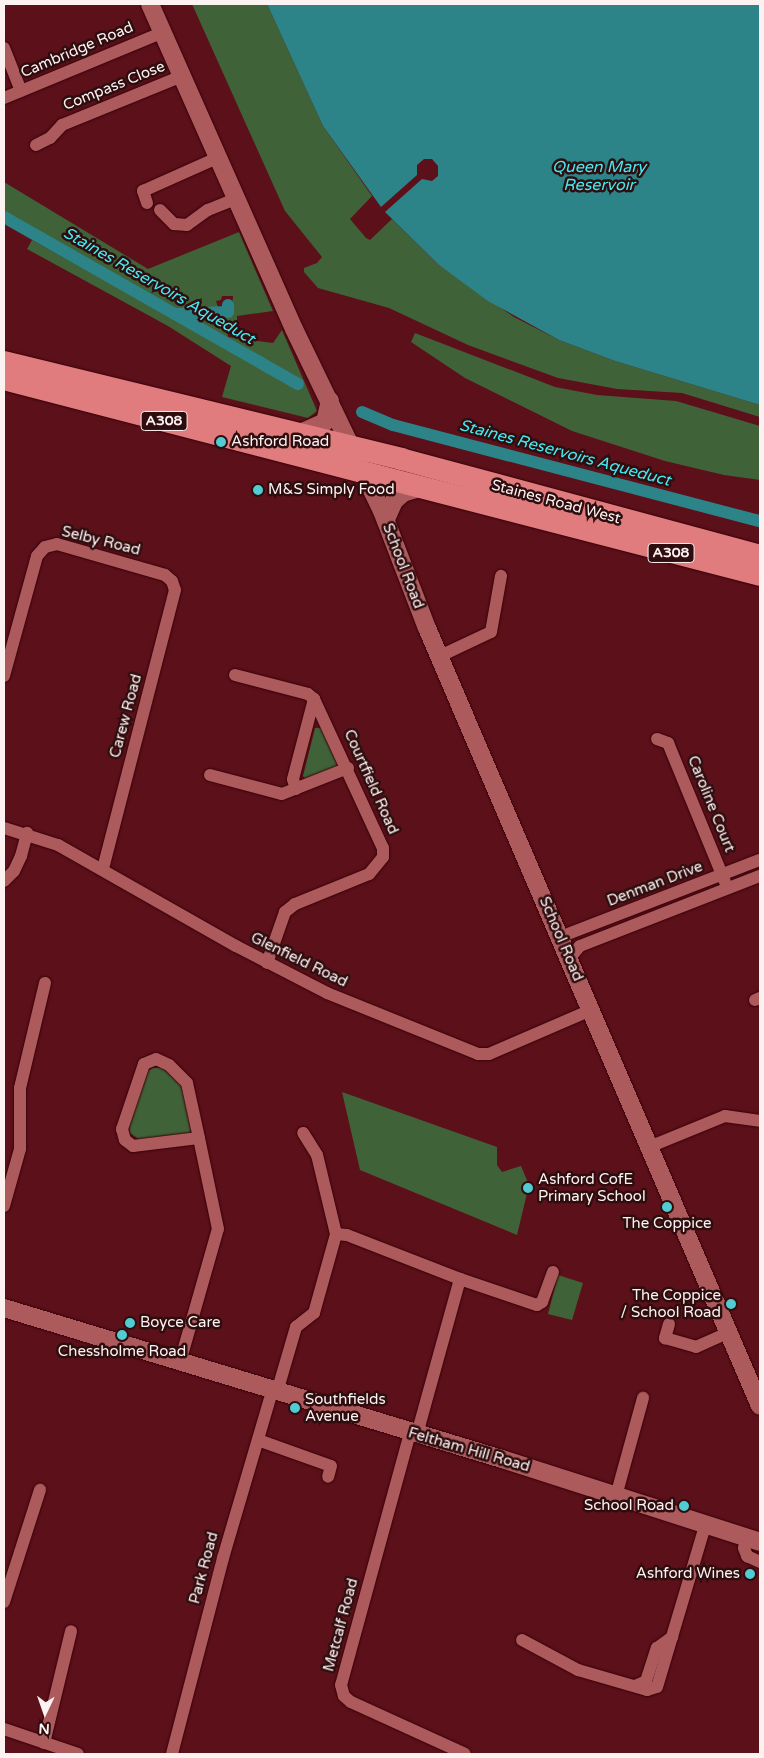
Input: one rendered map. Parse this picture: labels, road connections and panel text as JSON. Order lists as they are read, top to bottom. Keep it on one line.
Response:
{"streets":{"highway":["A308","Staines Road West"],"street":["Cambridge Road","Compass Close","Selby Road","School Road","Carew Road","Courtfield Road","Caroline Court","Denman Drive","Glenfield Road","Feltham Hill Road","Park Road","Metcalf Road"]},"crossings":[["A308","Staines Road West"],["A308","School Road"],["Staines Road West","School Road"],["Selby Road","Carew Road"],["School Road","Denman Drive"],["School Road","Glenfield Road"],["Carew Road","Glenfield Road"],["Courtfield Road","Glenfield Road"],["Caroline Court","Denman Drive"],["Feltham Hill Road","Park Road"],["Feltham Hill Road","Metcalf Road"]],"water":["Queen Mary Reservoir","Staines Reservoirs Aqueduct"],"places":["Ashford Road","M&S Simply Food","Ashford CofE Primary School","The Coppice","The Coppice / School Road","Boyce Care","Chessholme Road","Southfields Avenue","School Road","Ashford Wines"],"north":"bottom"}
